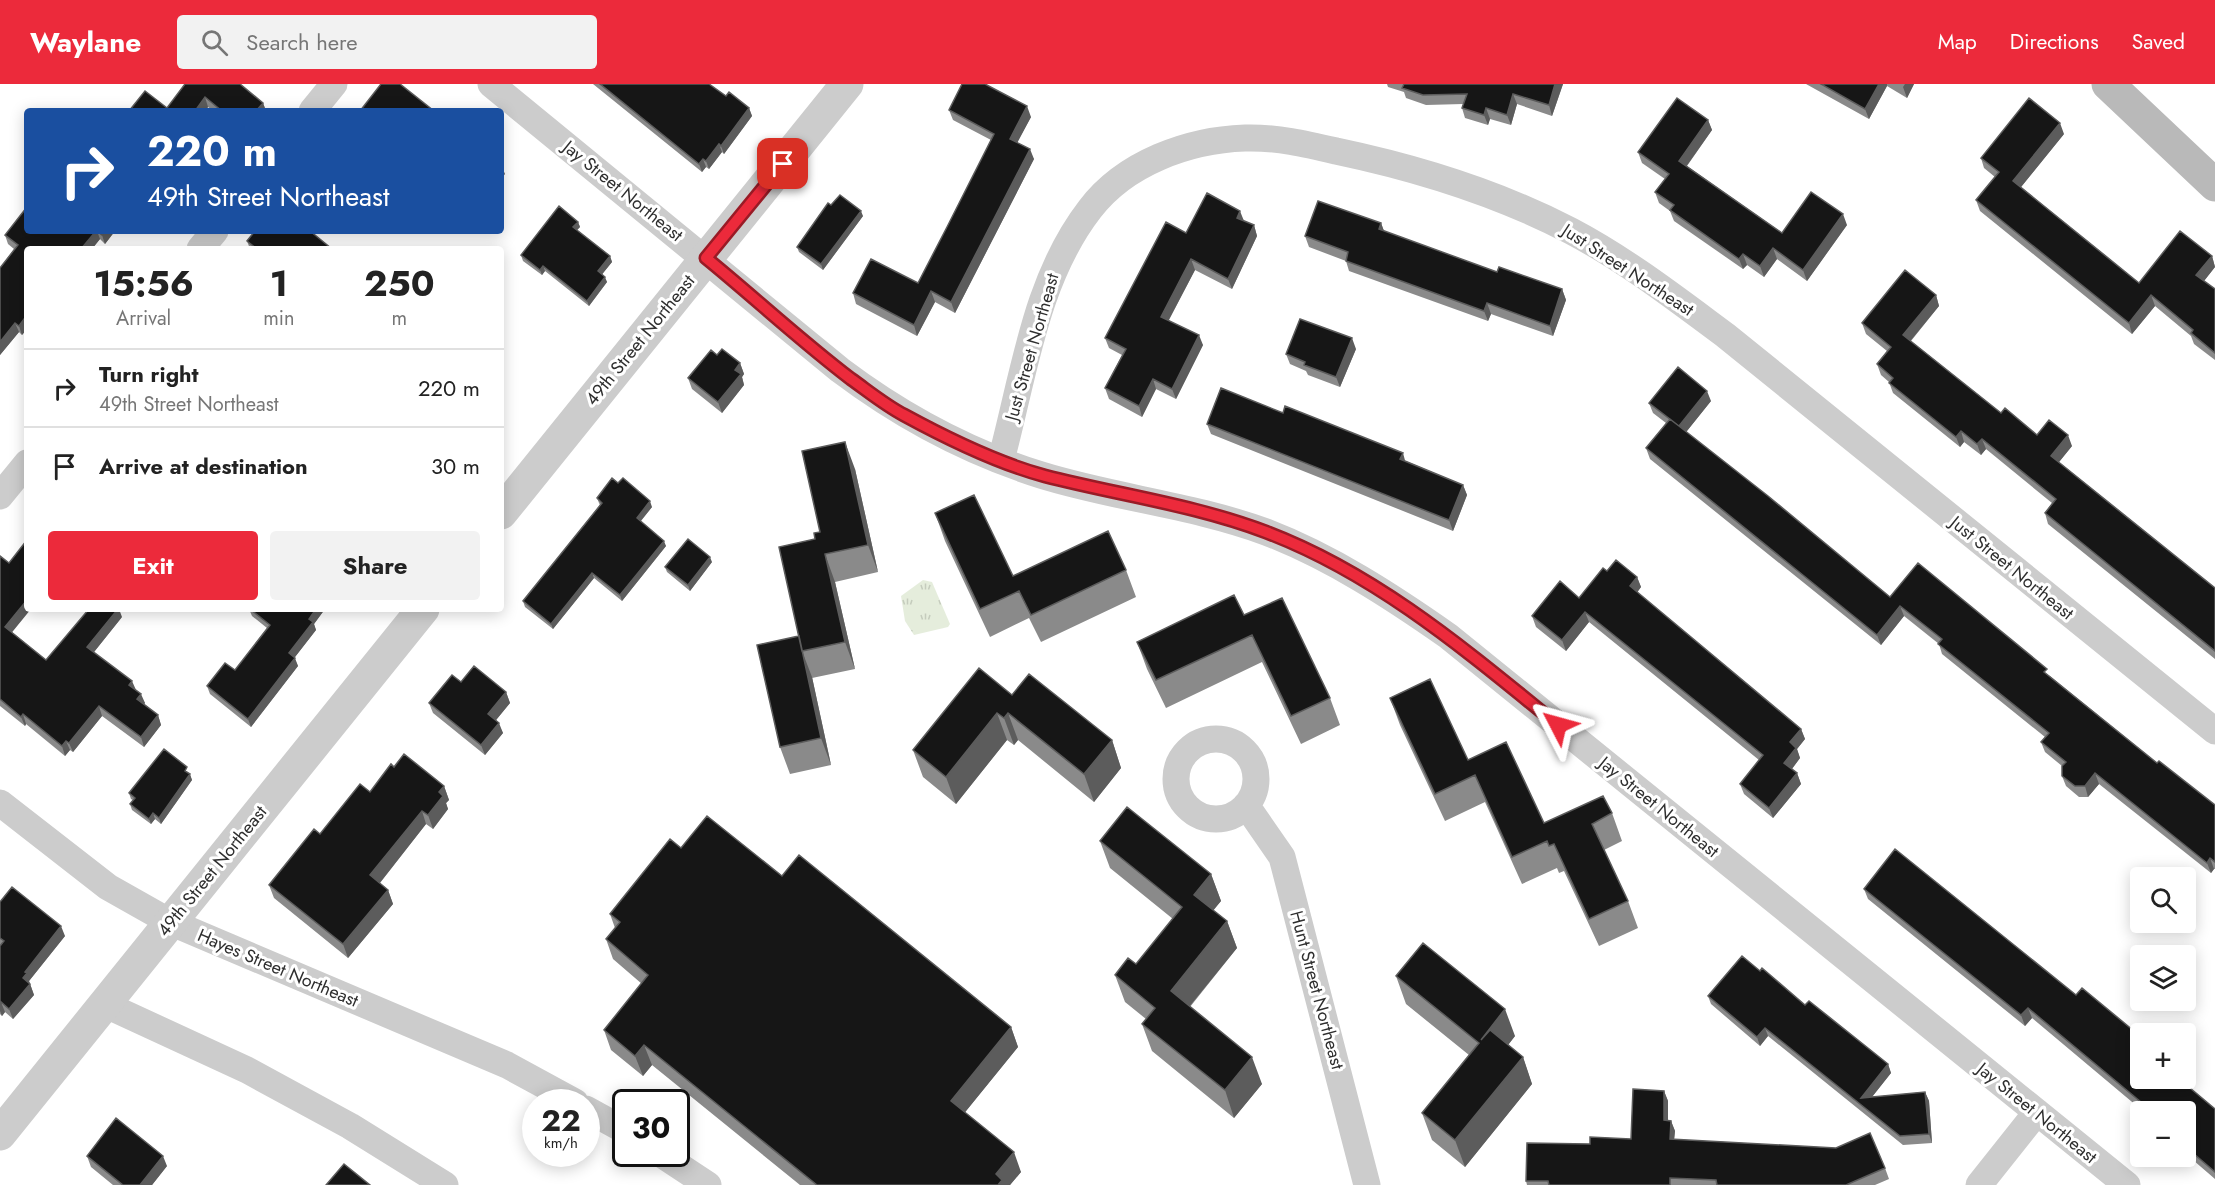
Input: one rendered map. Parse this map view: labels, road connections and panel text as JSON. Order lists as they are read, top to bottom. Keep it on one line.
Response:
{"streets":{"street":["Jay Street Northeast","Just Street Northeast","49th Street Northeast","Hayes Street Northeast","Hunt Street Northeast"]},"crossings":[["Jay Street Northeast","Just Street Northeast"],["Jay Street Northeast","49th Street Northeast"],["49th Street Northeast","Hayes Street Northeast"]],"page":{"header":"Waylane","search":"Search here","nav":["Map","Directions","Saved"],"turn":["220 m","49th Street Northeast"],"eta":["15:56","Arrival","1","min","250","m"],"list":[{"name":"Turn right","note":"49th Street Northeast","value":"220 m"},{"name":"Arrive at destination","value":"30 m"}],"buttons":["Exit","Share"],"map_buttons":["+","−"],"speed":"22 km/h","limit":"30"}}
